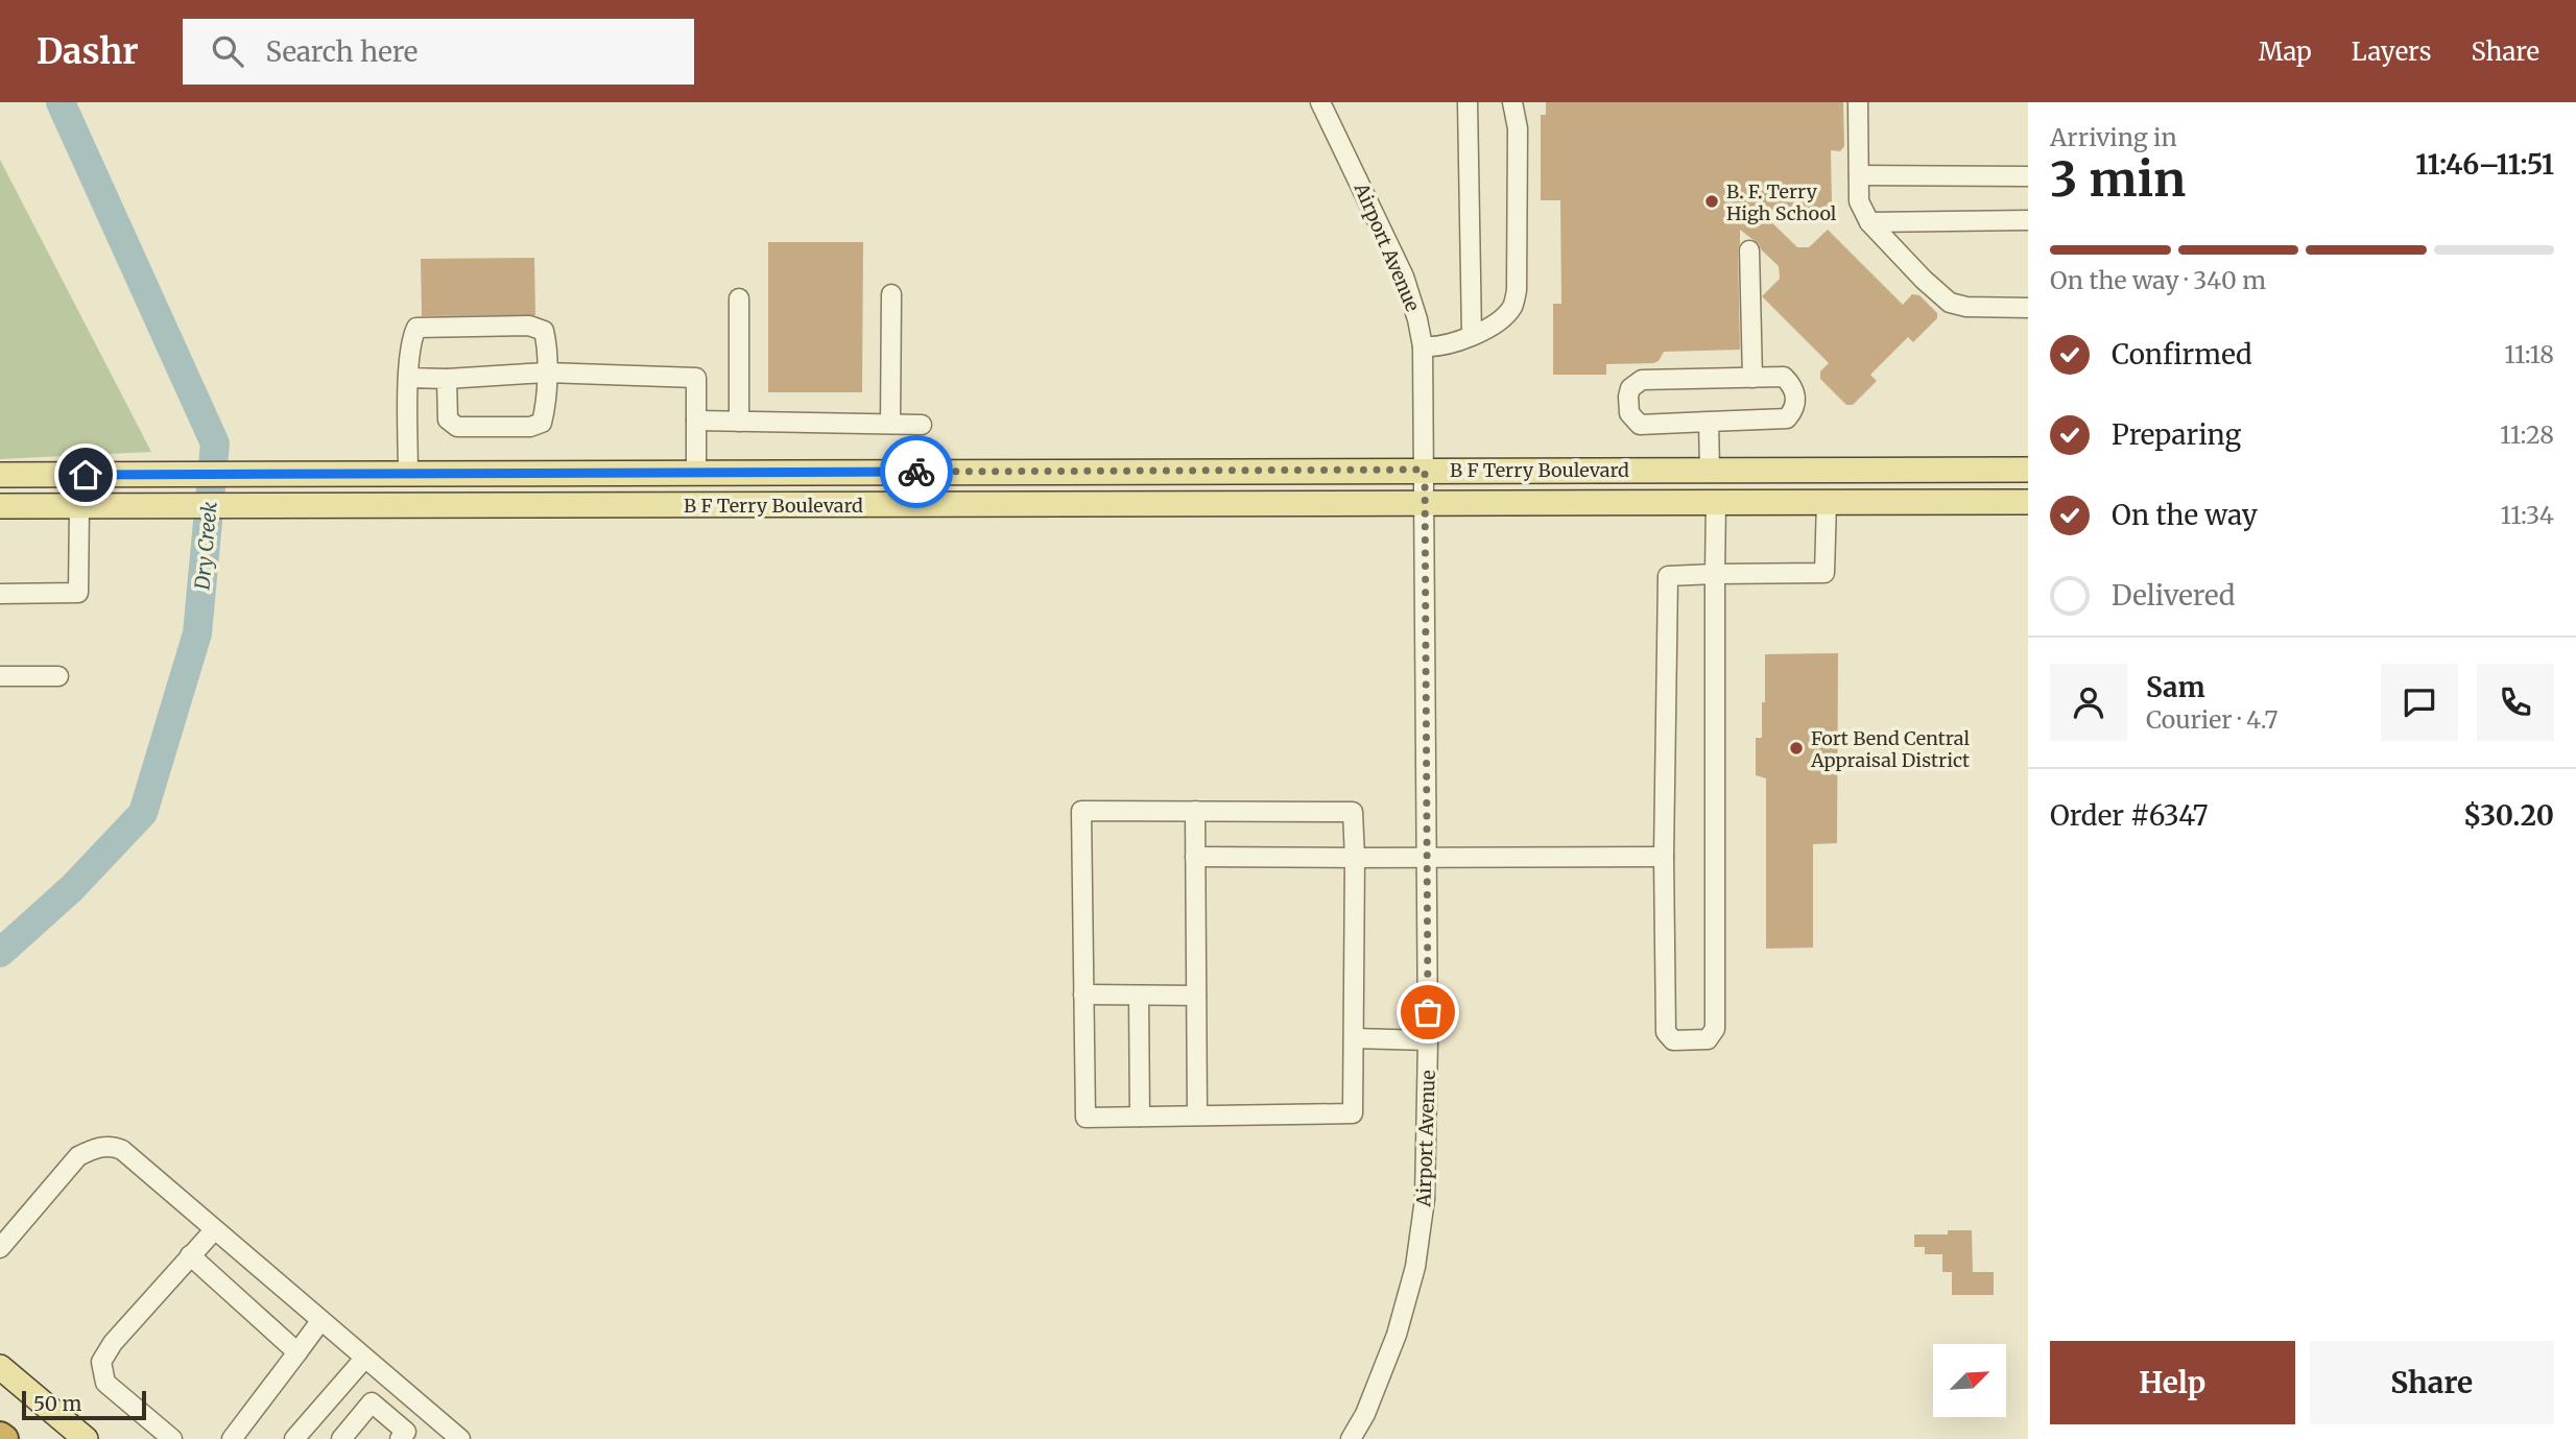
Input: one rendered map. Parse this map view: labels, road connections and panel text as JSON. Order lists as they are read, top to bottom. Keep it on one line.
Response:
{"streets":{"main road":["B F Terry Boulevard"],"street":["Airport Avenue"]},"crossings":[["Airport Avenue","B F Terry Boulevard"]],"water":["Dry Creek"],"places":["B. F. Terry High School","Fort Bend Central Appraisal District"],"scale_bar":"50 m","north":"top right","page":{"header":"Dashr","search":"Search here","nav":["Map","Layers","Share"],"heading":["3 min","Arriving in","11:46–11:51"],"panel":["Sam","Courier · 4.7","Order #6347","$30.20"],"bar":"On the way · 340 m","list":[["Confirmed","11:18"],["Preparing","11:28"],["On the way","11:34"],"Delivered"],"buttons":["Help","Share"],"scale":"50 m"}}
